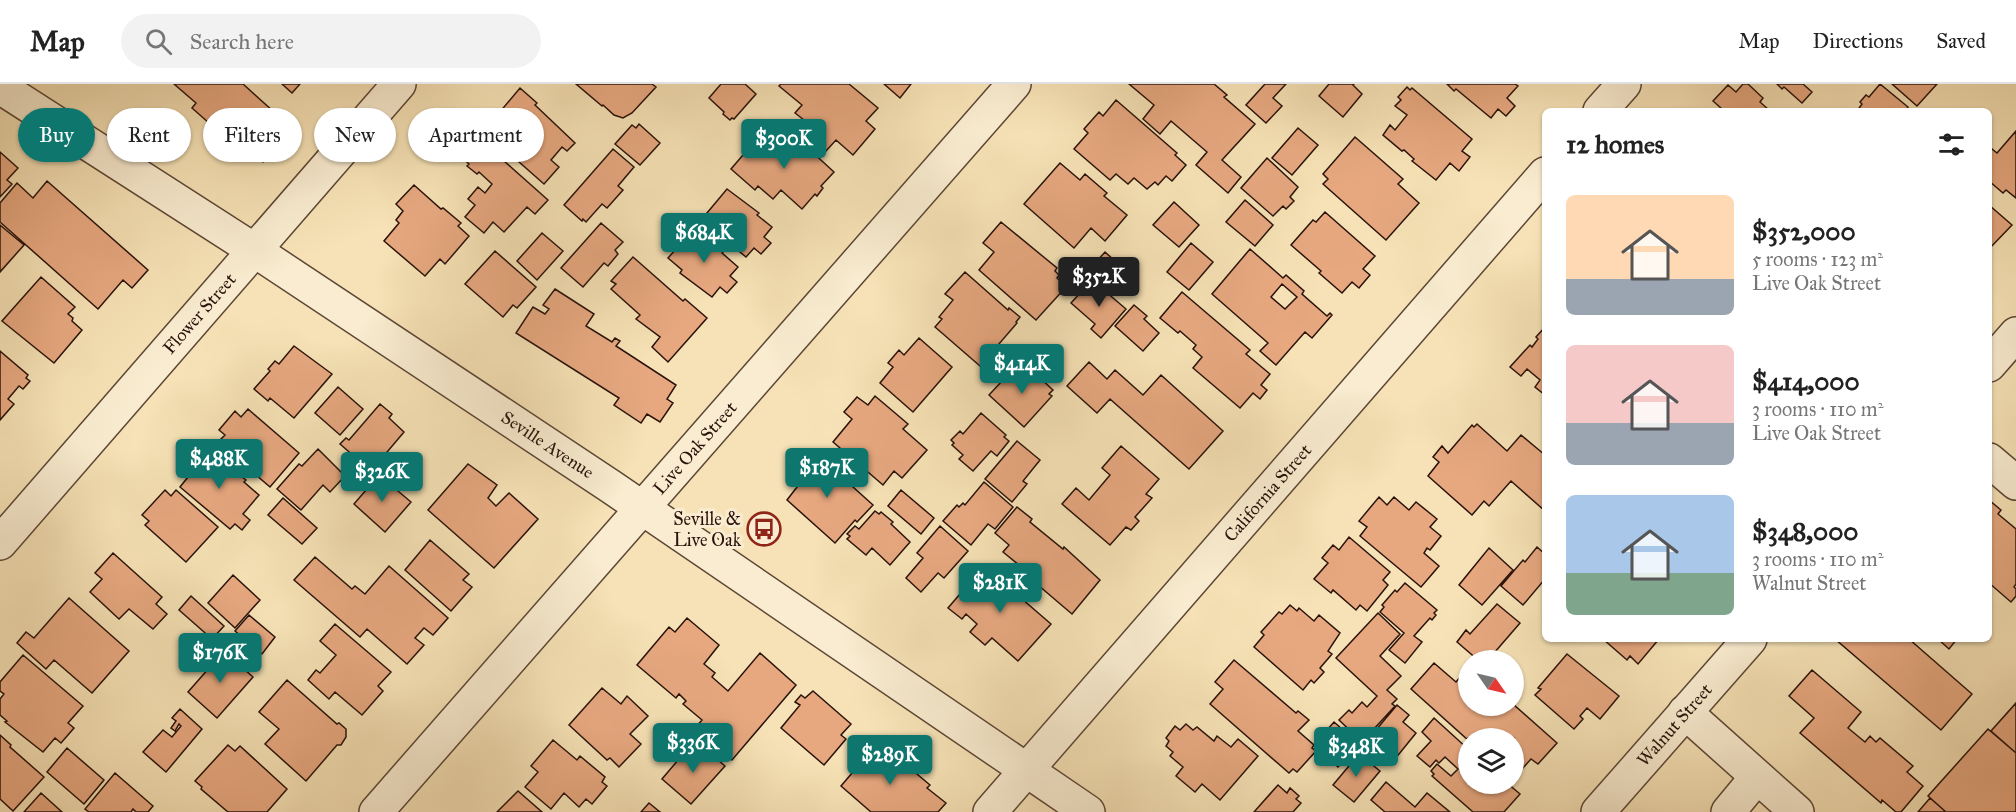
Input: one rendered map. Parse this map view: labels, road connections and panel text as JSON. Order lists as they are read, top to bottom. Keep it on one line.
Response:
{"streets":{"street":["Flower Street","Seville Avenue","Live Oak Street","California Street","Walnut Street"]},"crossings":[["Flower Street","Seville Avenue"],["Seville Avenue","Live Oak Street"],["Seville Avenue","California Street"]],"places":{"bus stop":["Seville & Live Oak"]},"north":"bottom right","page":{"header":"Map","search":"Search here","nav":["Map","Directions","Saved"],"chip":["Buy","Rent","Filters","New","Apartment"],"heading":"12 homes","price":["$300K","$684K","$352K","$414K","$488K","$187K","$326K","$281K","$176K","$336K","$348K","$289K"],"list":[{"name":"$352,000","note":"5 rooms · 123 m² · Live Oak Street"},{"name":"$414,000","note":"3 rooms · 110 m² · Live Oak Street"},{"name":"$348,000","note":"3 rooms · 110 m² · Walnut Street"}]}}
